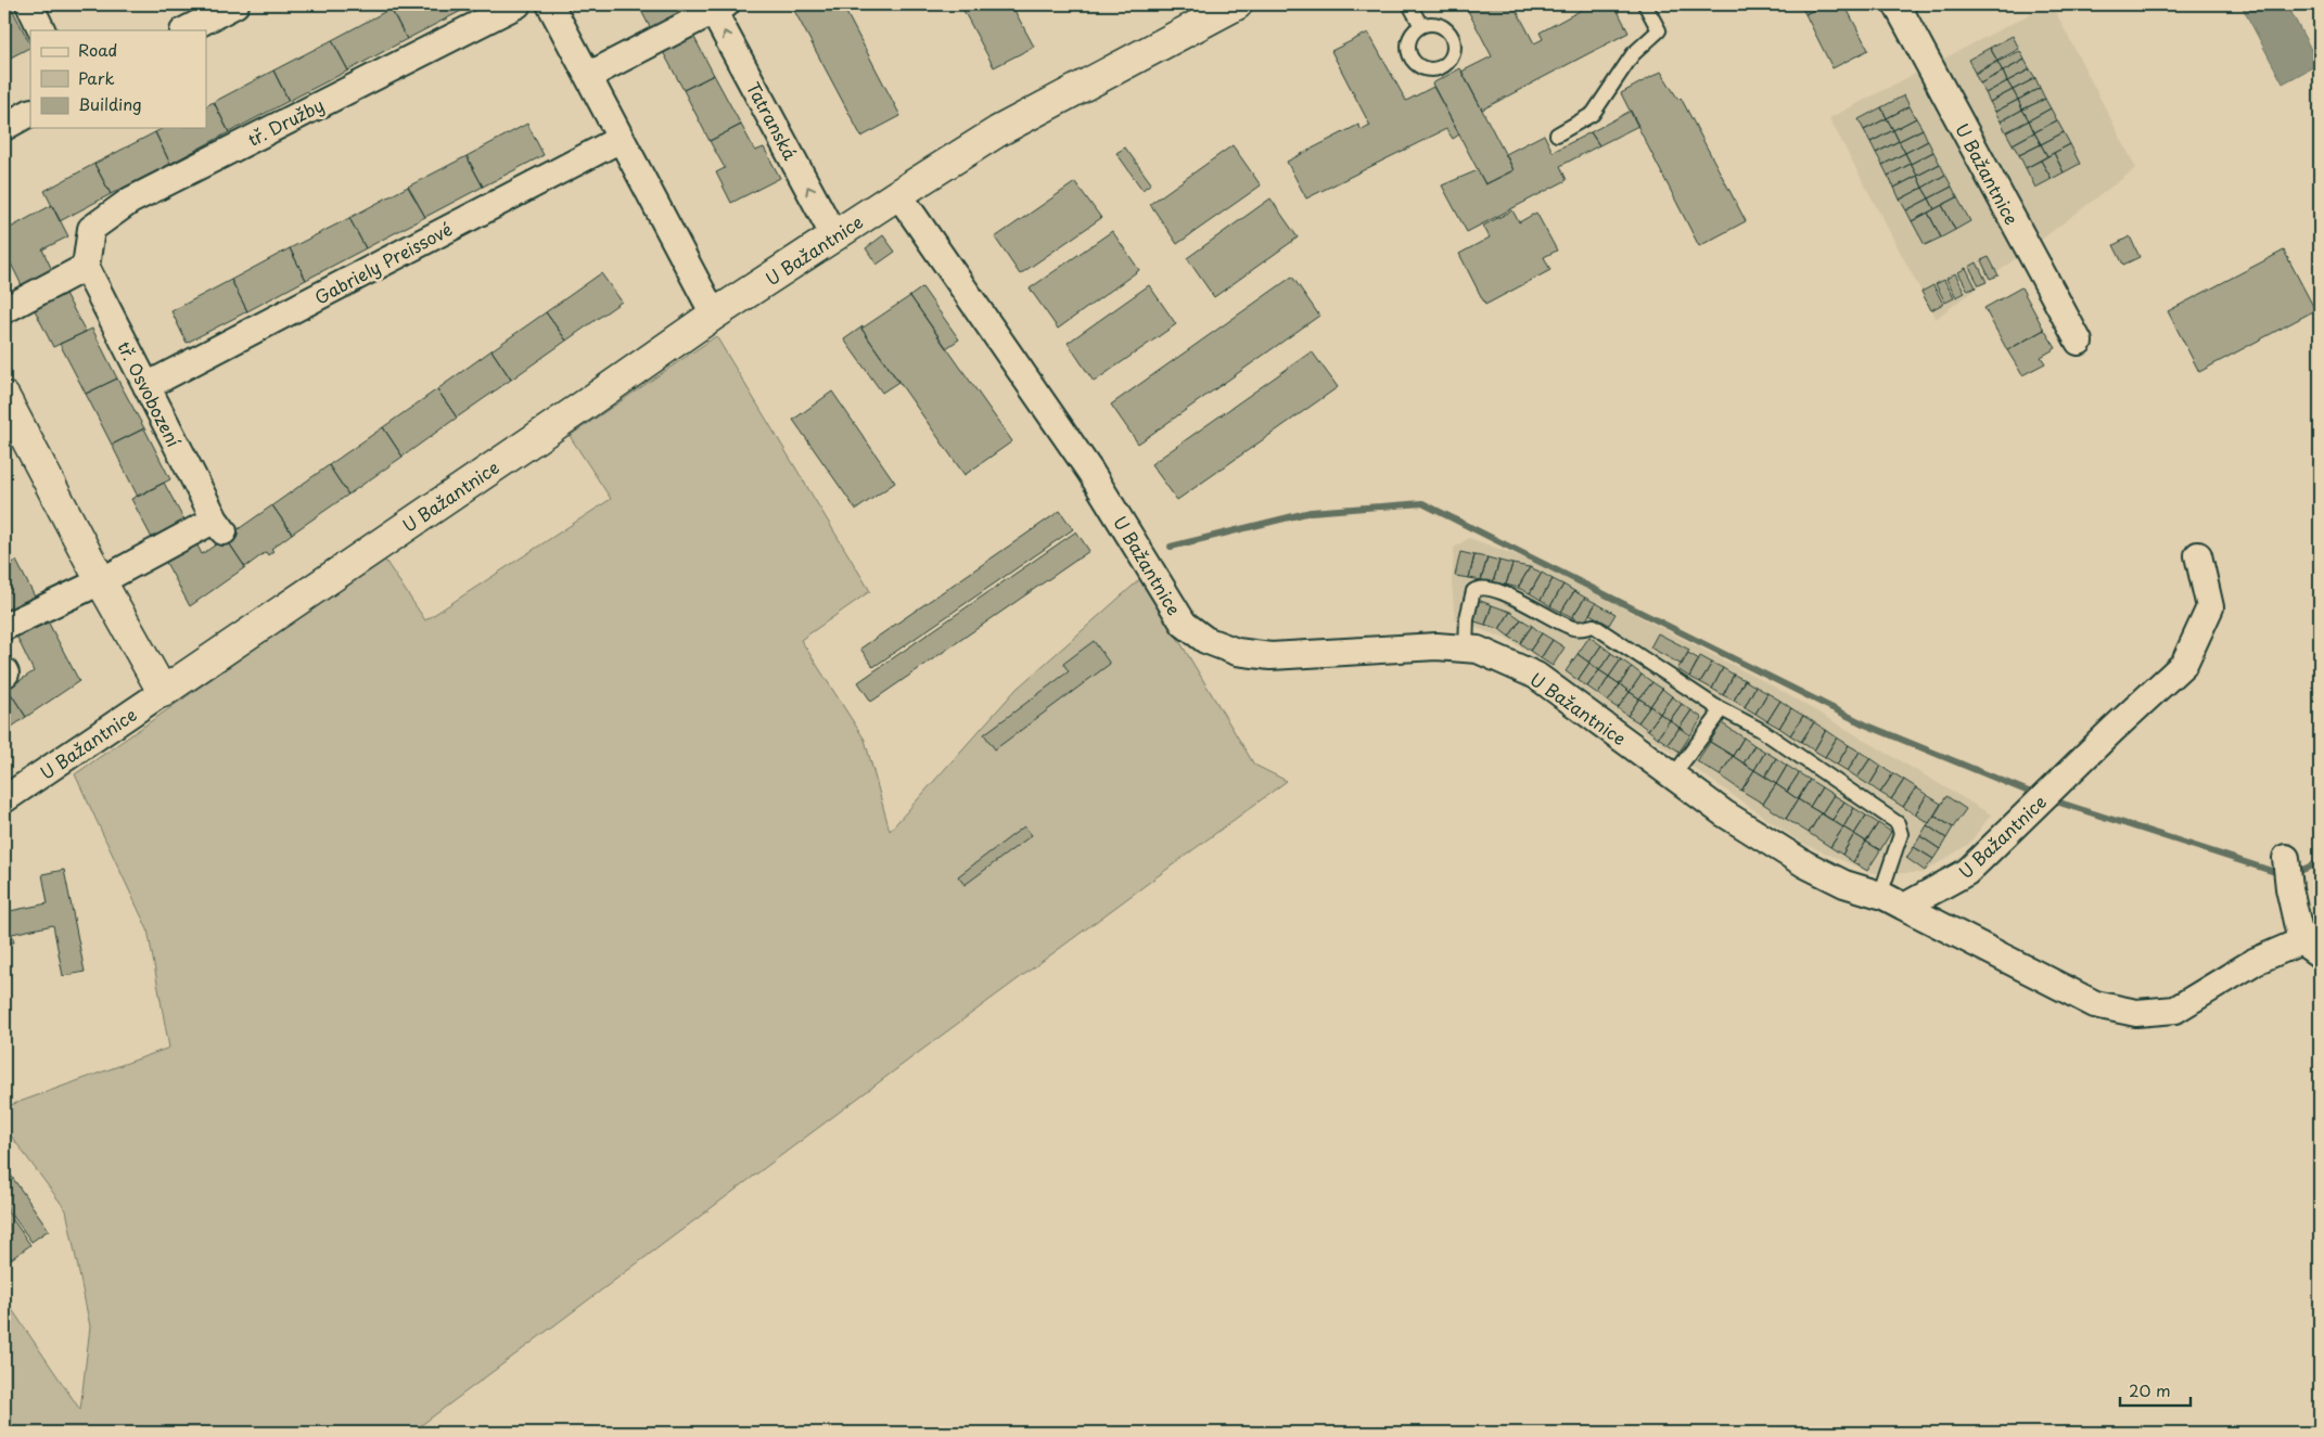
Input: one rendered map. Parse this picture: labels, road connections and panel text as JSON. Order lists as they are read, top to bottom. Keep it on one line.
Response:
{"streets":{"street":["Tatranská","tř. Družby","U Bažantnice","Gabriely Preissové","tř. Osvobození"]},"crossings":[["Tatranská","U Bažantnice"],["tř. Družby","tř. Osvobození"],["Gabriely Preissové","tř. Osvobození"]],"legend":["Road","Park","Building"],"scale_bar":"20 m"}
